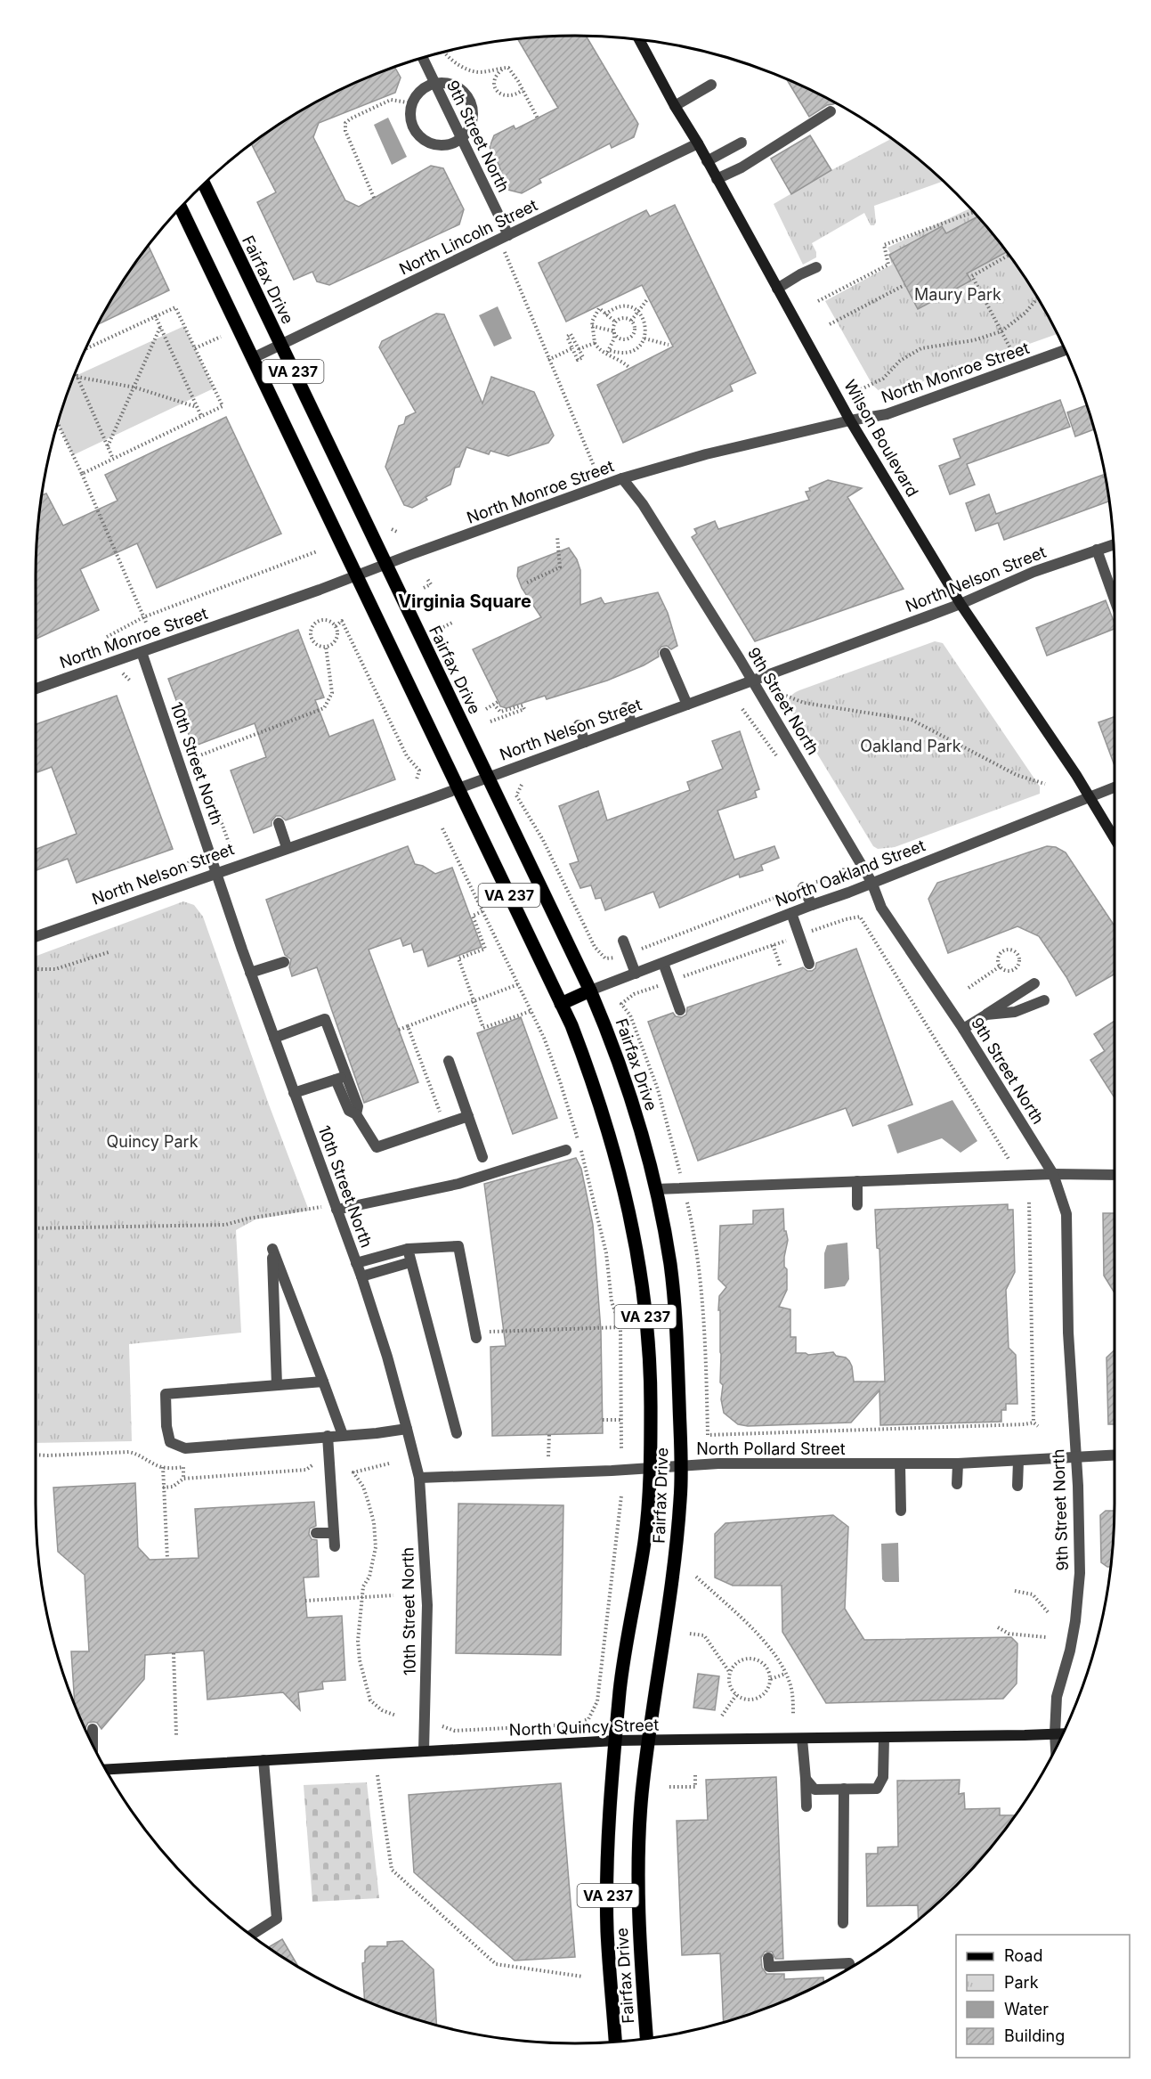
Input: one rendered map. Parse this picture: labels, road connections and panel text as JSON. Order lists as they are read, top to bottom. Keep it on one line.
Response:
{"streets":{"main road":["Fairfax Drive","VA 237","Wilson Boulevard","North Quincy Street"],"street":["9th Street North","North Lincoln Street","North Monroe Street","North Nelson Street","10th Street North","North Oakland Street","North Pollard Street"]},"crossings":[["9th Street North","North Lincoln Street"],["9th Street North","North Monroe Street"],["9th Street North","North Nelson Street"],["9th Street North","North Oakland Street"],["9th Street North","North Pollard Street"],["9th Street North","North Quincy Street"],["North Lincoln Street","Fairfax Drive"],["North Lincoln Street","Wilson Boulevard"],["Fairfax Drive","North Monroe Street"],["Fairfax Drive","North Nelson Street"],["Fairfax Drive","North Oakland Street"],["Fairfax Drive","North Pollard Street"],["Fairfax Drive","North Quincy Street"],["North Monroe Street","Wilson Boulevard"],["North Monroe Street","10th Street North"],["Wilson Boulevard","North Nelson Street"],["Wilson Boulevard","North Oakland Street"],["North Nelson Street","10th Street North"],["10th Street North","North Pollard Street"],["10th Street North","North Quincy Street"]],"districts":["Virginia Square"],"parks":["Maury Park","Oakland Park","Quincy Park"],"legend":["Road","Park","Water","Building"]}
